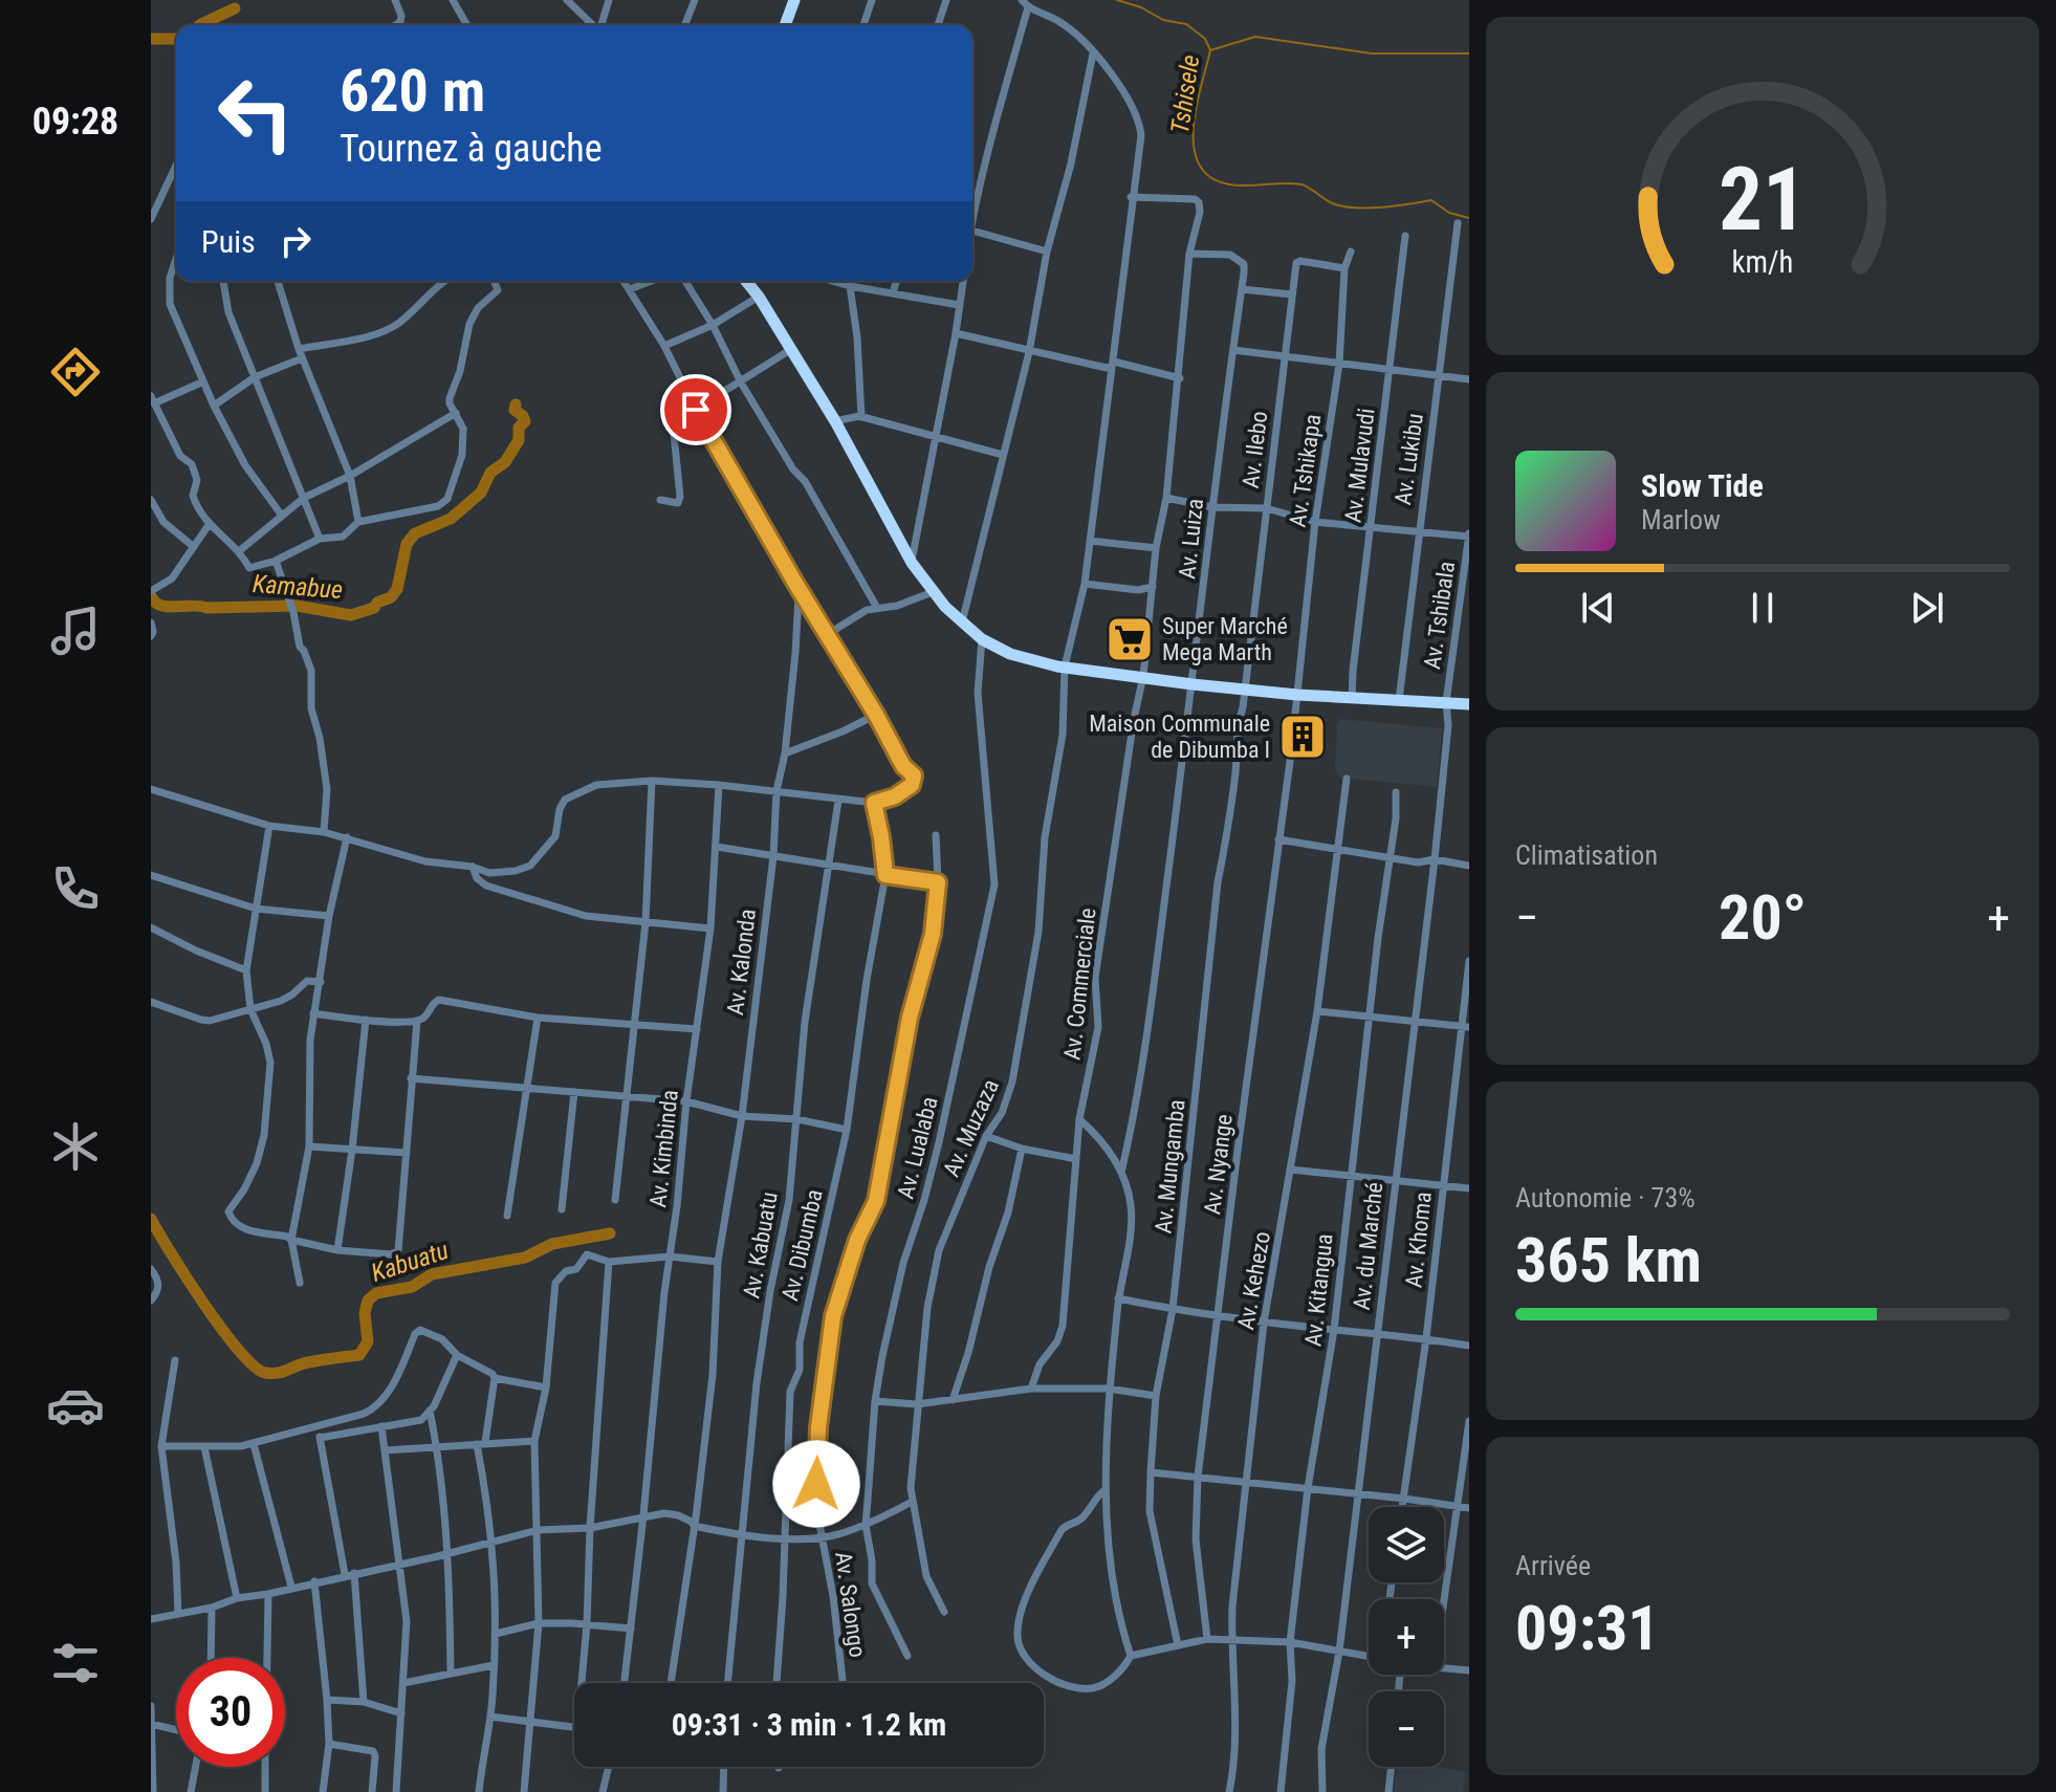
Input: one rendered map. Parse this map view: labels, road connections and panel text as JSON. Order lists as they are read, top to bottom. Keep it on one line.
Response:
{"streets":{"street":["Av. Ilebo","Av. Lukibu","Av. Mulavudi","Av. Tshikapa","Av. Luiza","Av. Tshibala","Av. Kalonda","Av. Commerciale","Av. Muzaza","Av. Lualaba","Av. Kimbinda","Av. Nyange","Av. Mungamba","Av. Khoma","Av. Kabuatu","Av. Dibumba","Av. du Marché","Av. Kehezo","Av. Kitangua","Av. Salongo"]},"crossings":[["Av. Ilebo","Av. Tshikapa"],["Av. Ilebo","Av. Mungamba"],["Av. Tshikapa","Av. Nyange"],["Av. Luiza","Av. Commerciale"],["Av. Tshibala","Av. du Marché"],["Av. Commerciale","Av. Muzaza"]],"water":["Tshisele","Kamabue","Kabuatu"],"places":{"supermarket":["Super Marché Mega Marth"],"building":["Maison Communale de Dibumba I"]},"page":{"tabs":"09:28","turn":["620 m","Tournez à gauche"],"then":"Puis","song":["Slow Tide","Marlow"],"tile":["Climatisation",["Autonomie · 73%","365 km"],["Arrivée","09:31"]],"heat":["−","20°","+"],"map_buttons":["+","−"],"limit":"30","trip":"09:31 · 3 min · 1.2 km","gauge":["21","km/h"]}}
